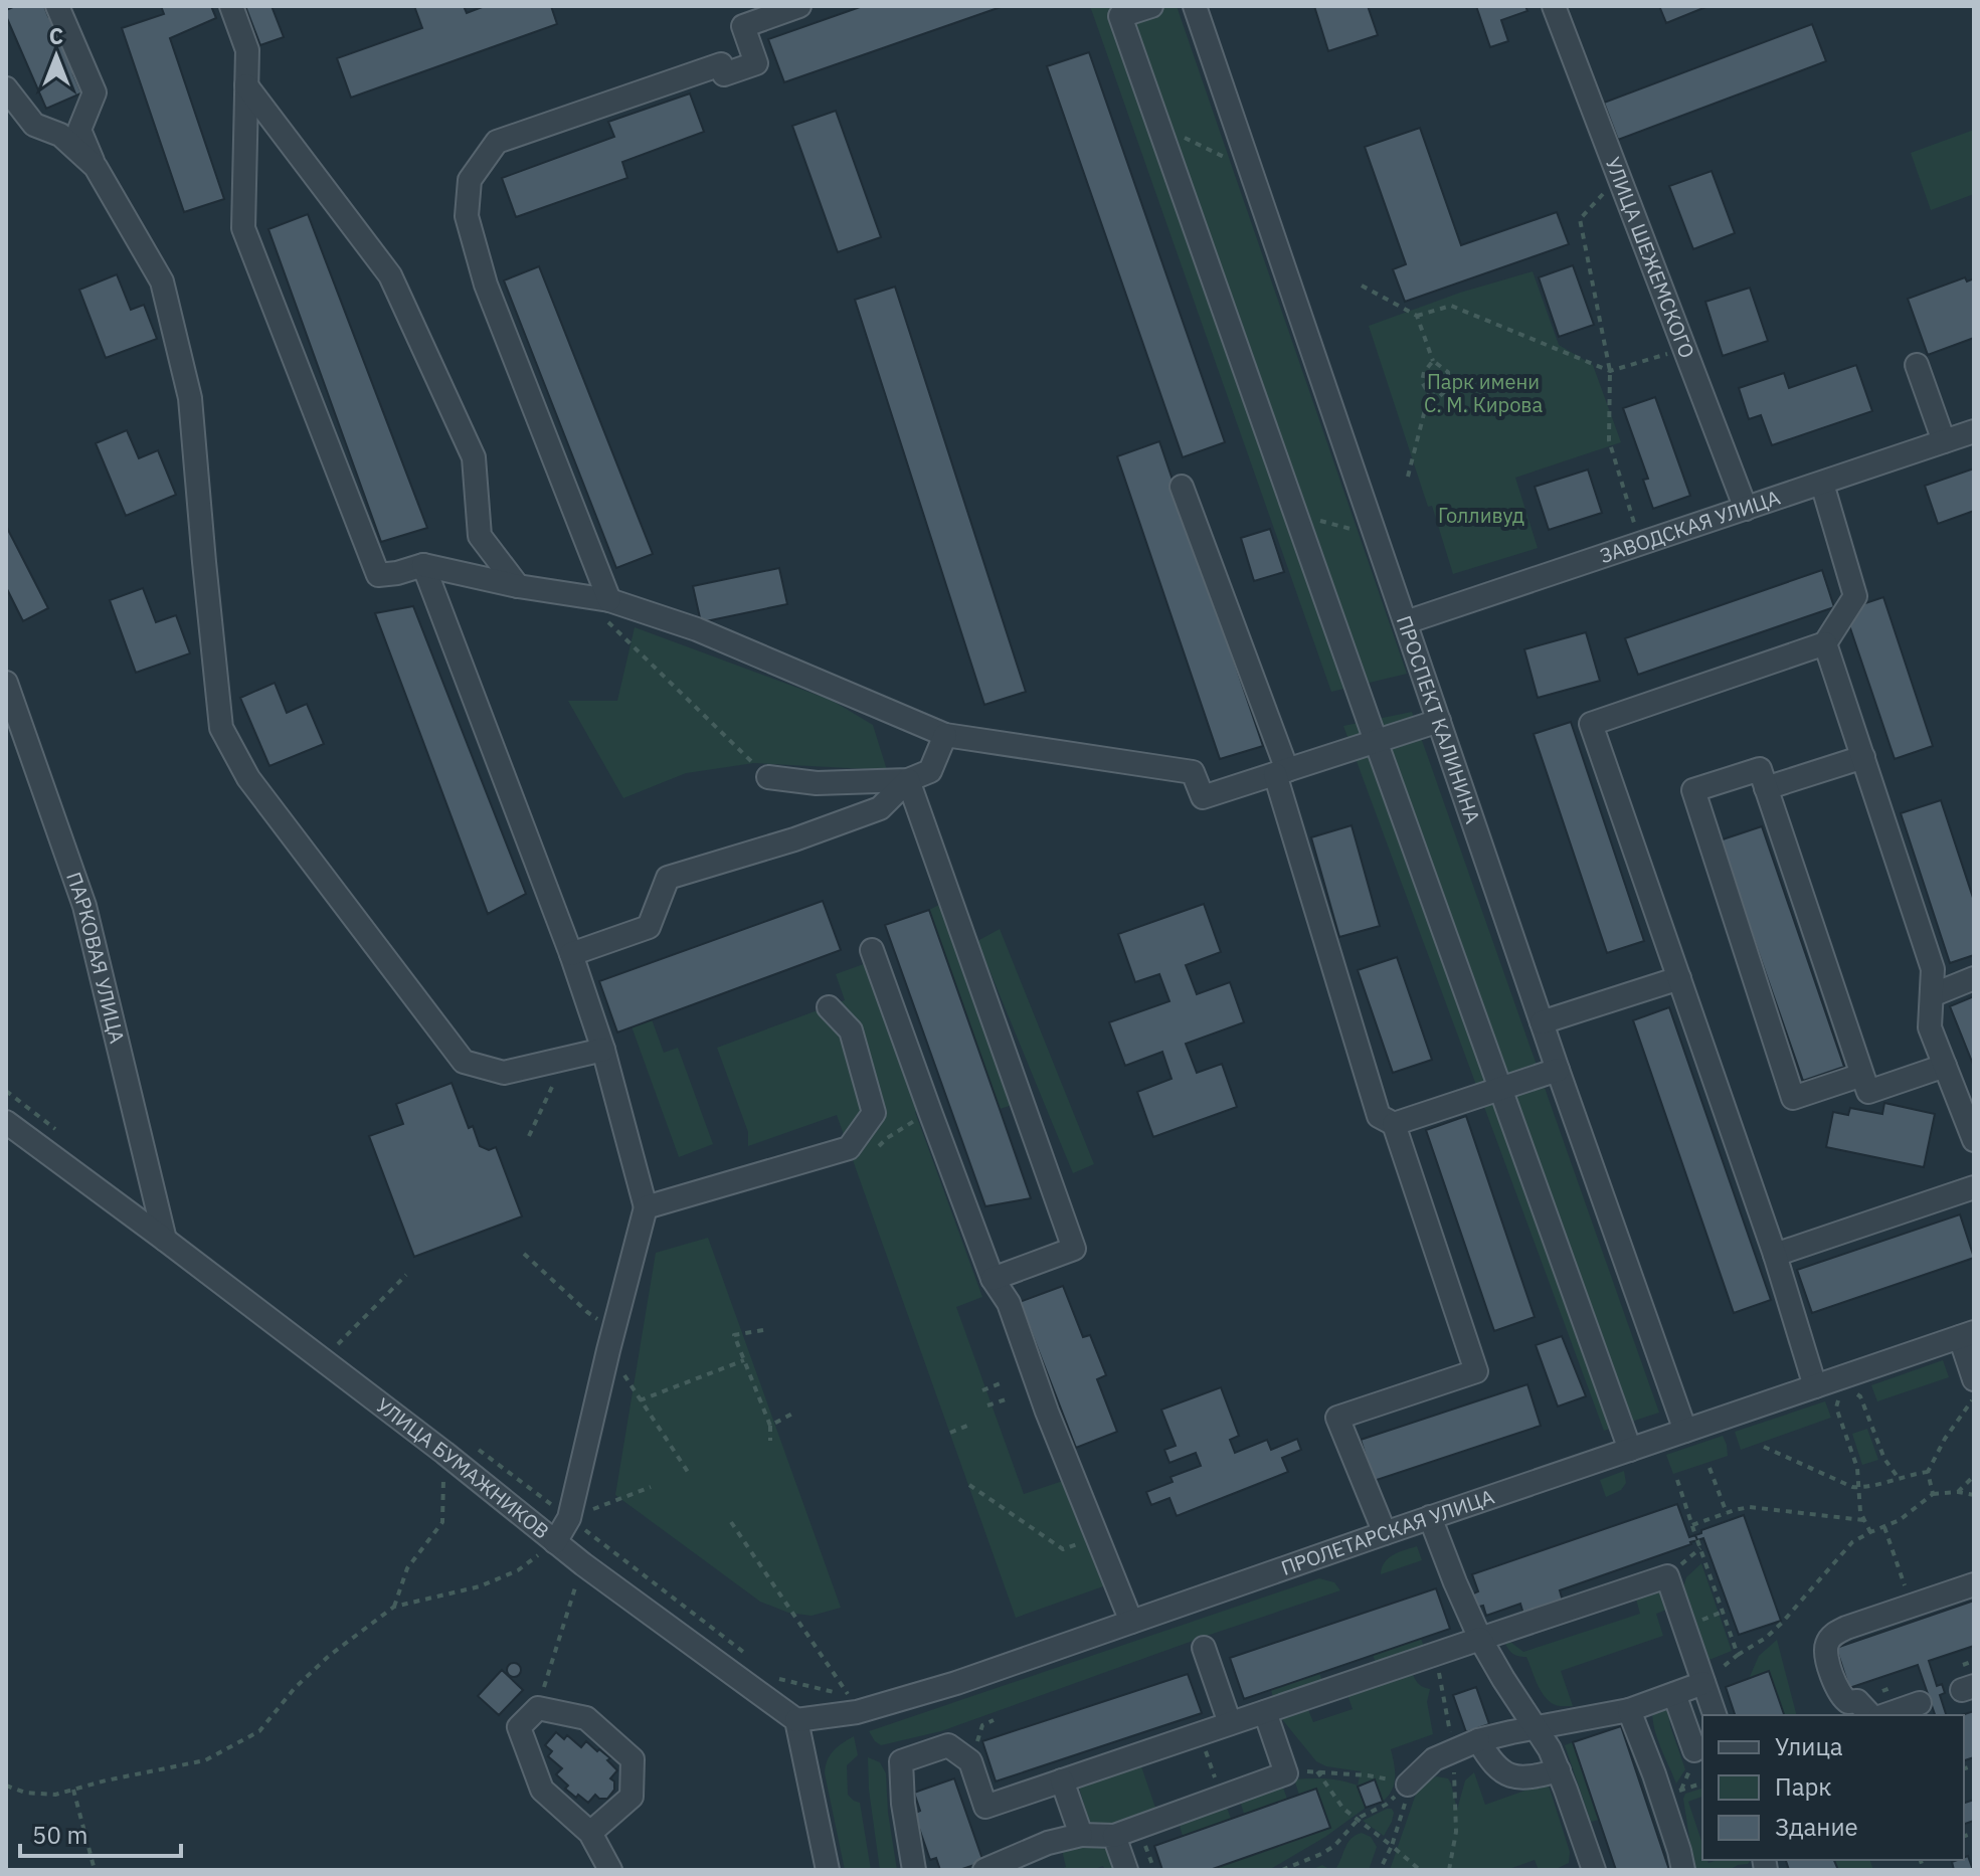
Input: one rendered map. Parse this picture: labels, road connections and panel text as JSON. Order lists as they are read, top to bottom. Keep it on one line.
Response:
{"streets":{"street":["УЛИЦА ШЕЖЕМСКОГО","ЗАВОДСКАЯ УЛИЦА","ПРОСПЕКТ КАЛИНИНА","ПАРКОВАЯ УЛИЦА","УЛИЦА БУМАЖНИКОВ","ПРОЛЕТАРСКАЯ УЛИЦА"]},"crossings":[["УЛИЦА ШЕЖЕМСКОГО","ЗАВОДСКАЯ УЛИЦА"],["ЗАВОДСКАЯ УЛИЦА","ПРОСПЕКТ КАЛИНИНА"],["ПРОСПЕКТ КАЛИНИНА","ПРОЛЕТАРСКАЯ УЛИЦА"],["ПАРКОВАЯ УЛИЦА","УЛИЦА БУМАЖНИКОВ"],["УЛИЦА БУМАЖНИКОВ","ПРОЛЕТАРСКАЯ УЛИЦА"]],"parks":["Парк имени С. М. Кирова","Голливуд"],"legend":["Улица","Парк","Здание"],"scale_bar":"50 m","north":"top"}
